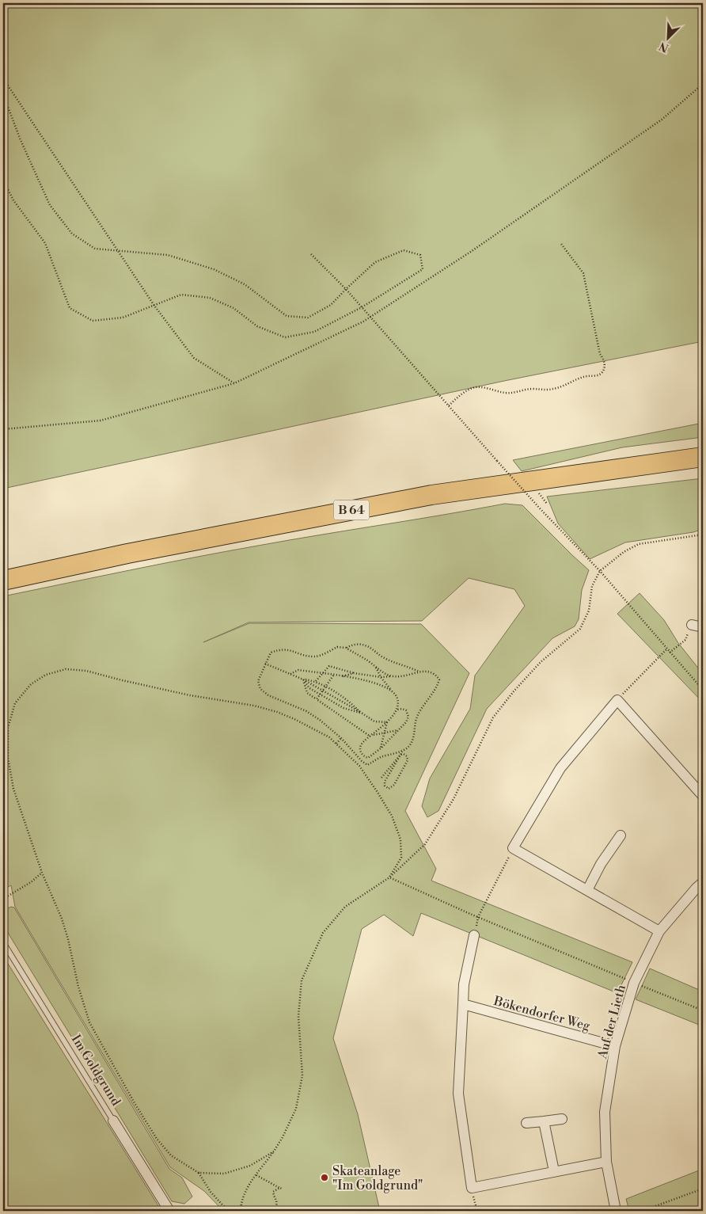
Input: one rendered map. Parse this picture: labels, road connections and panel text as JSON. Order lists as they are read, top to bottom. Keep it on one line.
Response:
{"streets":{"highway":["B 64"],"street":["Bökendorfer Weg","Auf der Lieth","Im Goldgrund"]},"crossings":[["Bökendorfer Weg","Auf der Lieth"]],"places":["Skateanlage \"Im Goldgrund\""],"north":"bottom left"}
